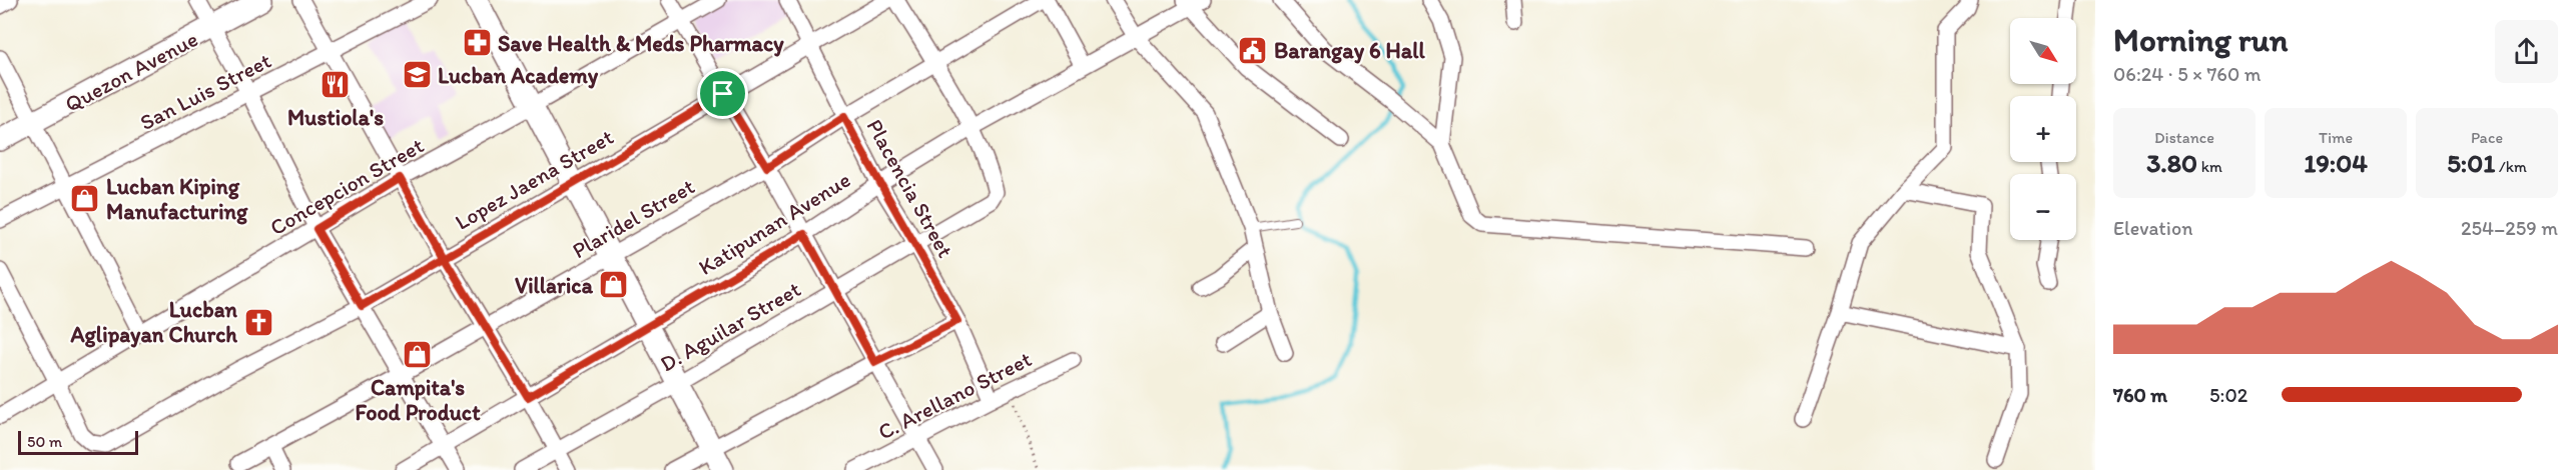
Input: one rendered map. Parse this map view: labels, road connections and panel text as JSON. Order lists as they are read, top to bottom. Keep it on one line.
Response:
{"streets":{"main road":["Quezon Avenue"],"street":["San Luis Street","Lopez Jaena Street","Concepcion Street","Placencia Street","Plaridel Street","Katipunan Avenue","D. Aguilar Street","C. Arellano Street"]},"crossings":[["Lopez Jaena Street","Concepcion Street"],["Lopez Jaena Street","Placencia Street"],["Placencia Street","Plaridel Street"],["Placencia Street","Katipunan Avenue"],["Placencia Street","D. Aguilar Street"],["Placencia Street","C. Arellano Street"],["Katipunan Avenue","D. Aguilar Street"]],"places":{"pharmacy":["Save Health & Meds Pharmacy"],"public building":["Barangay 6 Hall"],"school or university":["Lucban Academy"],"restaurant":["Mustiola's"],"shop":["Lucban Kiping Manufacturing","Villarica","Campita's Food Product"],"church":["Lucban Aglipayan Church"]},"scale_bar":"50 m","north":"bottom right","page":{"heading":["Morning run","06:24 · 5 × 760 m"],"map_buttons":["+","−"],"stats":[["Distance","3.80 km"],["Time","19:04"],["Pace","5:01 /km"]],"chart":["Elevation","254–259 m"],"list":[{"name":"760 m","note":"5:02"}],"scale":"50 m"}}
